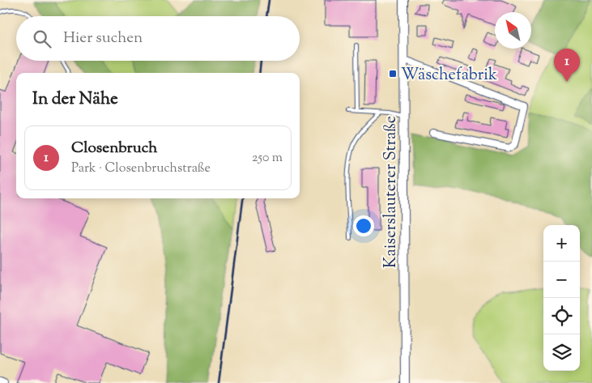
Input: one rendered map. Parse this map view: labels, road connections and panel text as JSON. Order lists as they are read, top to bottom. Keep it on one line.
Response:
{"streets":{"main road":["Kaiserslauterer Straße"]},"places":{"transit":["Wäschefabrik"]},"north":"top left","page":{"search":"Hier suchen","pins":"1","heading":"In der Nähe","list":[{"mark":"1","name":"Closenbruch","note":"Park · Closenbruchstraße","value":"250 m"}],"map_buttons":["+","−"]}}
